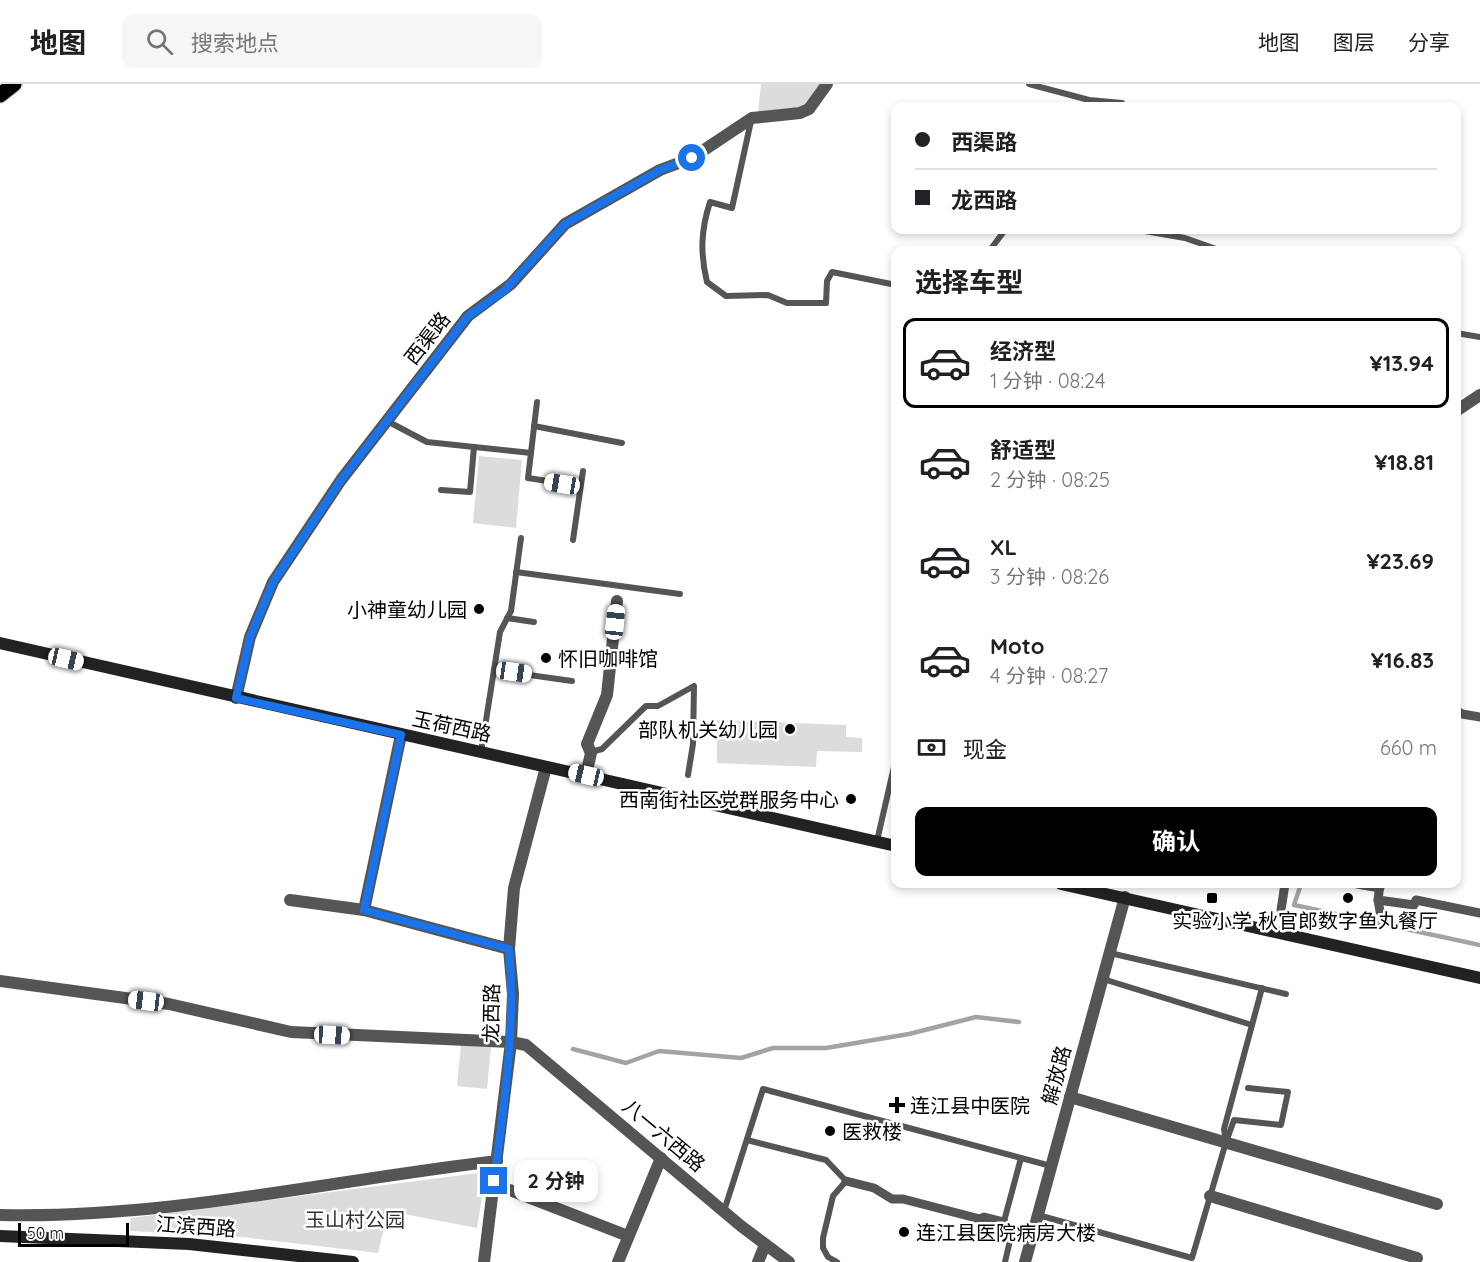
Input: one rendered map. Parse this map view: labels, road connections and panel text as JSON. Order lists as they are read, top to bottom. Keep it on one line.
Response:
{"streets":{"main road":["玉荷西路","江滨西路"],"street":["西渠路","龙西路","解放路","八一六西路"]},"crossings":[["西渠路","玉荷西路"],["玉荷西路","龙西路"],["龙西路","八一六西路"]],"parks":["玉山村公园"],"places":{"other":["小神童幼儿园","怀旧咖啡馆","部队机关幼儿园","西南街社区党群服务中心","秋官郎数字鱼丸餐厅","医救楼","连江县医院病房大楼"],"transit":["实验小学"],"health":["连江县中医院"]},"scale_bar":"50 m","page":{"header":"地图","search":"搜索地点","nav":["地图","图层","分享"],"banner":["西渠路","龙西路"],"heading":"选择车型","list":[{"name":"经济型","note":"1 分钟 · 08:24","value":"¥13.94"},{"name":"舒适型","note":"2 分钟 · 08:25","value":"¥18.81"},{"name":"XL","note":"3 分钟 · 08:26","value":"¥23.69"},{"name":"Moto","note":"4 分钟 · 08:27","value":"¥16.83"}],"pay":["现金","660 m"],"buttons":"确认","bubble":"2 分钟","scale":"50 m"}}
